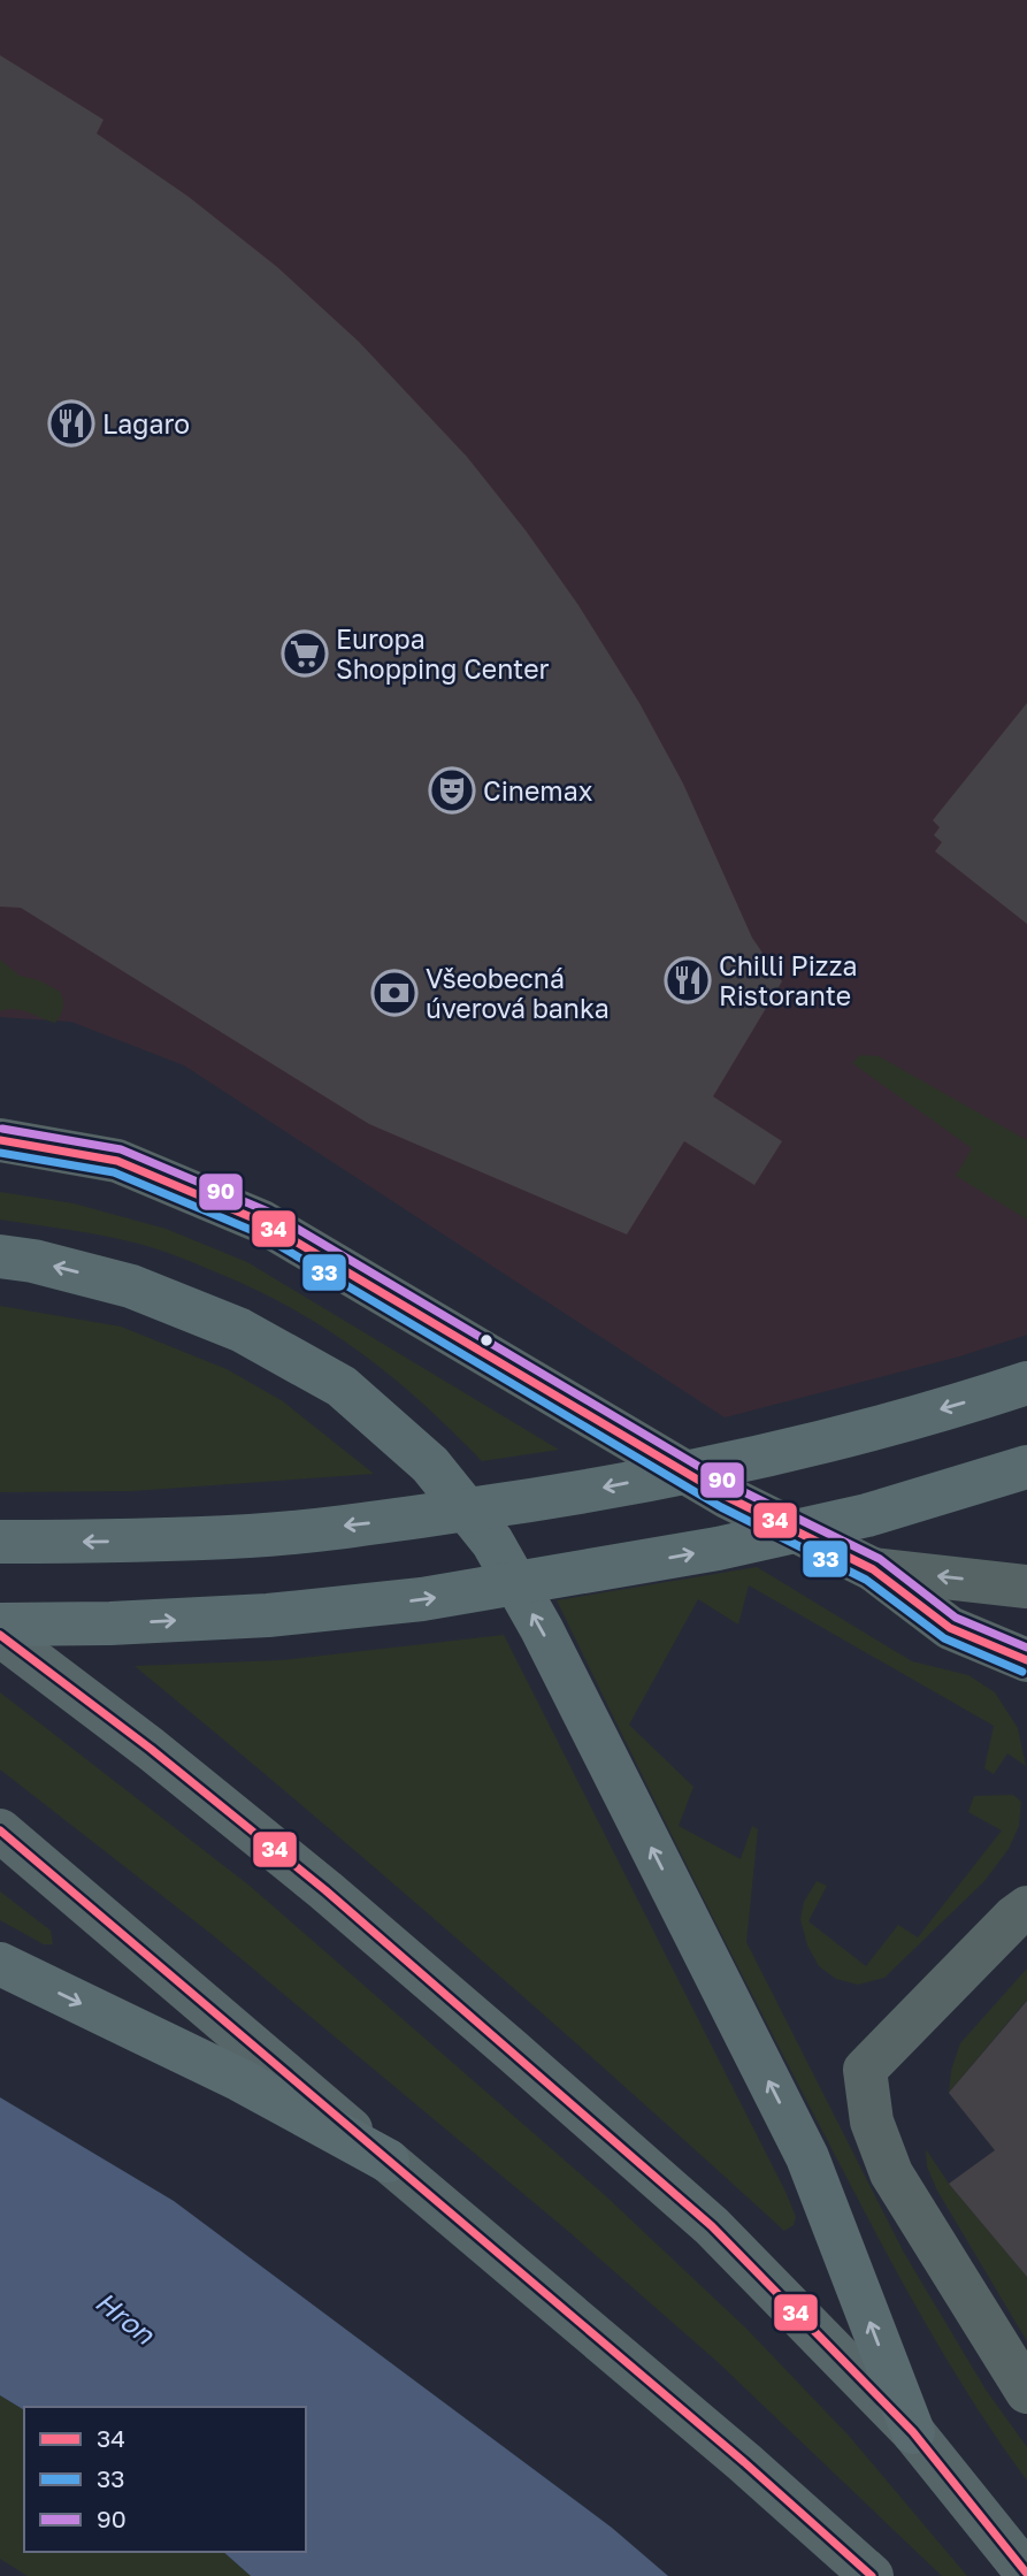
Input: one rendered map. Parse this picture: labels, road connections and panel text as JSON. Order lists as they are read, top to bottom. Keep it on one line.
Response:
{"water":["Hron"],"places":{"restaurant":["Lagaro","Chilli Pizza Ristorante"],"supermarket":["Europa Shopping Center"],"theatre":["Cinemax"],"bank":["Všeobecná úverová banka"]},"lines":["transit line 90","transit line 34","transit line 33"],"legend":["34","33","90"]}
